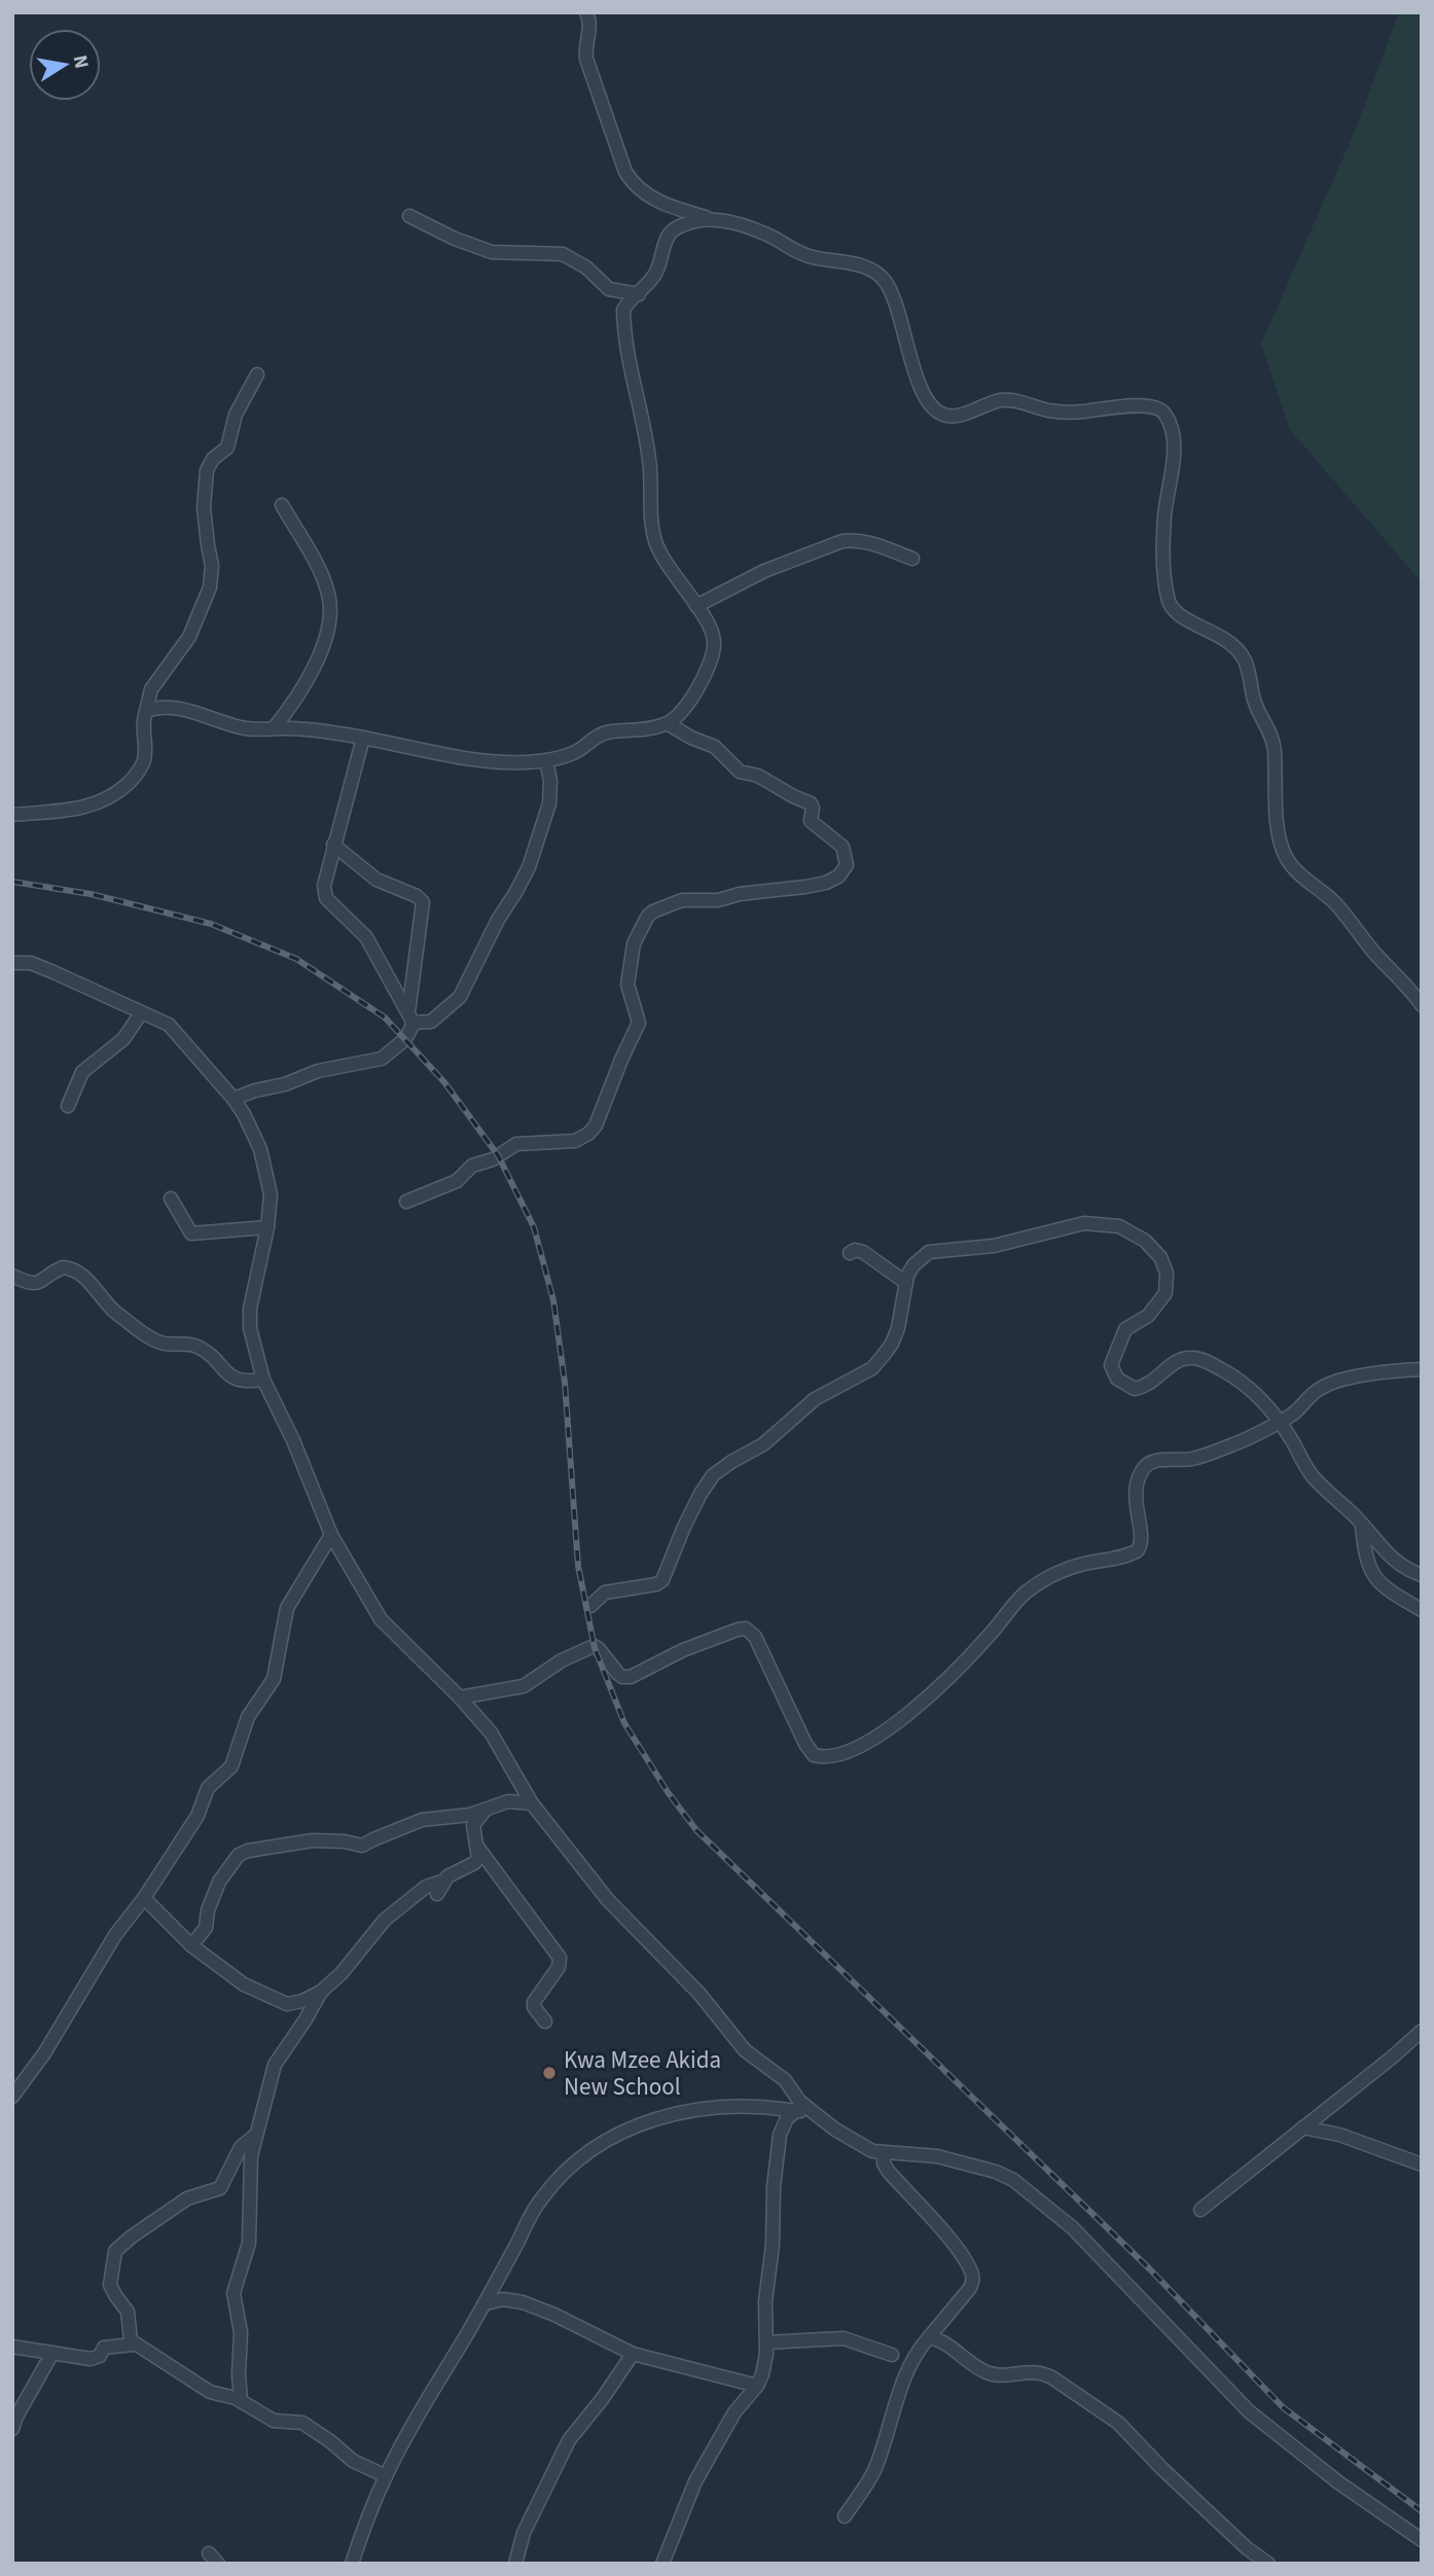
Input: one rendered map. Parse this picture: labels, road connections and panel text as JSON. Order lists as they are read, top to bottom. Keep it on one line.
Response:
{"places":["Kwa Mzee Akida New School"],"north":"right"}
